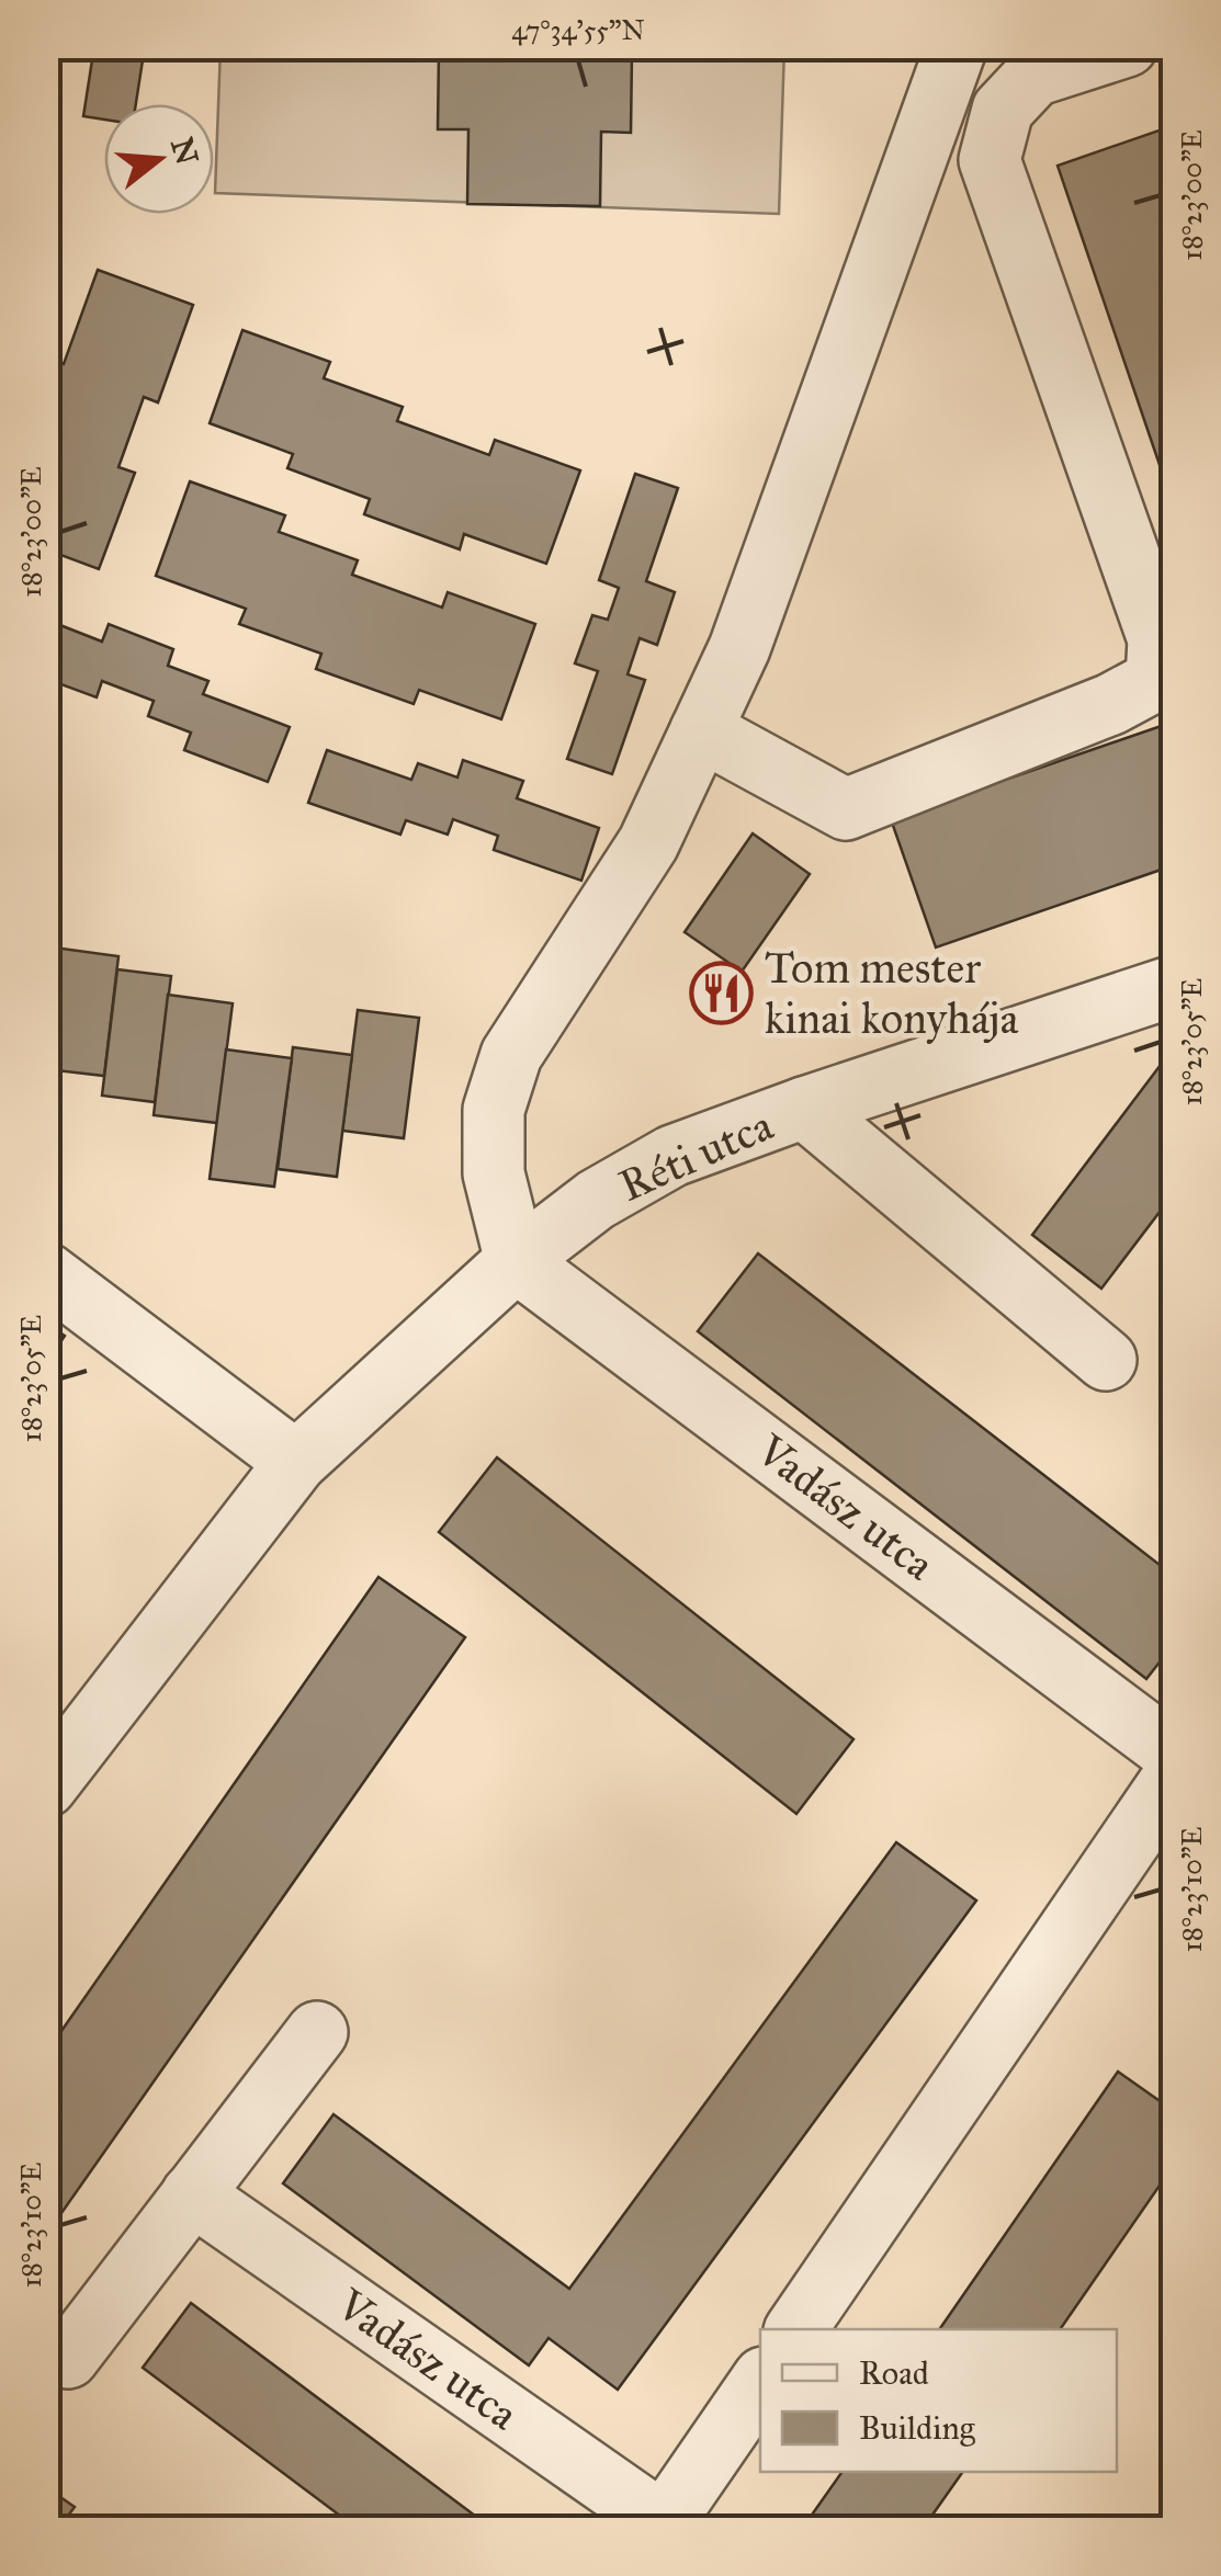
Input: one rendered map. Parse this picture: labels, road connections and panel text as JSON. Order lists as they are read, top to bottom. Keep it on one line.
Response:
{"streets":{"street":["Réti utca","Vadász utca"]},"crossings":[["Réti utca","Vadász utca"]],"places":{"restaurant":["Tom mester kinai konyhája"]},"legend":["Road","Building"],"north":"right","coordinates":["47°34'55\"N","18°23'00\"E","18°23'05\"E","18°23'10\"E"]}
